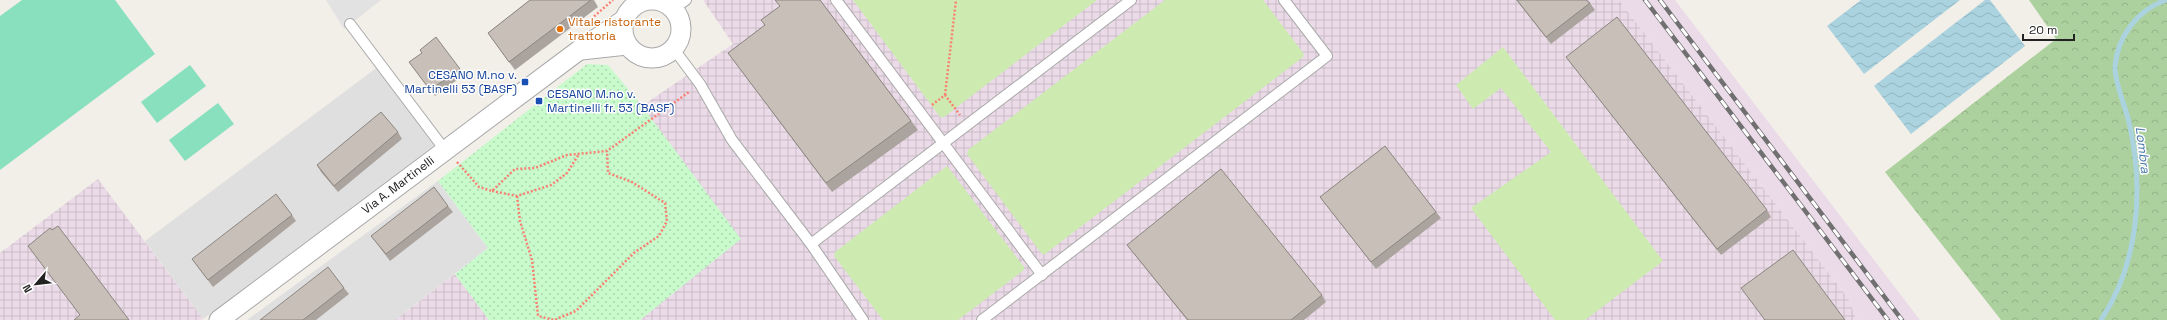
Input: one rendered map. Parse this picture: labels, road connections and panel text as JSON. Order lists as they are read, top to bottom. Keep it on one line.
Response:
{"streets":{"street":["Via A. Martinelli"]},"water":["Lombra"],"places":{"other":["Vitale ristorante trattoria"],"transit":["CESANO M.no v. Martinelli 53 (BASF)","CESANO M.no v. Martinelli fr. 53 (BASF)"]},"scale_bar":"20 m","north":"bottom left"}
